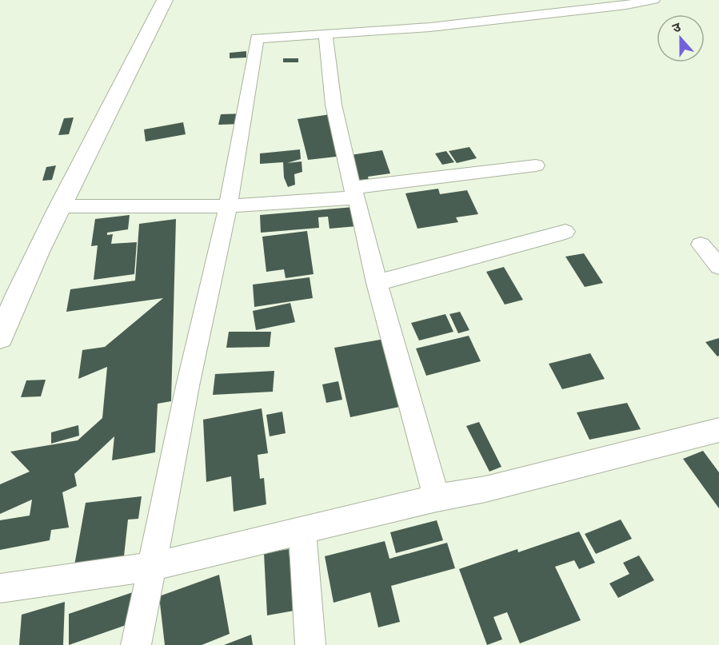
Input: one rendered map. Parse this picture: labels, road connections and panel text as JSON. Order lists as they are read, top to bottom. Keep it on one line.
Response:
{"north":"top"}
